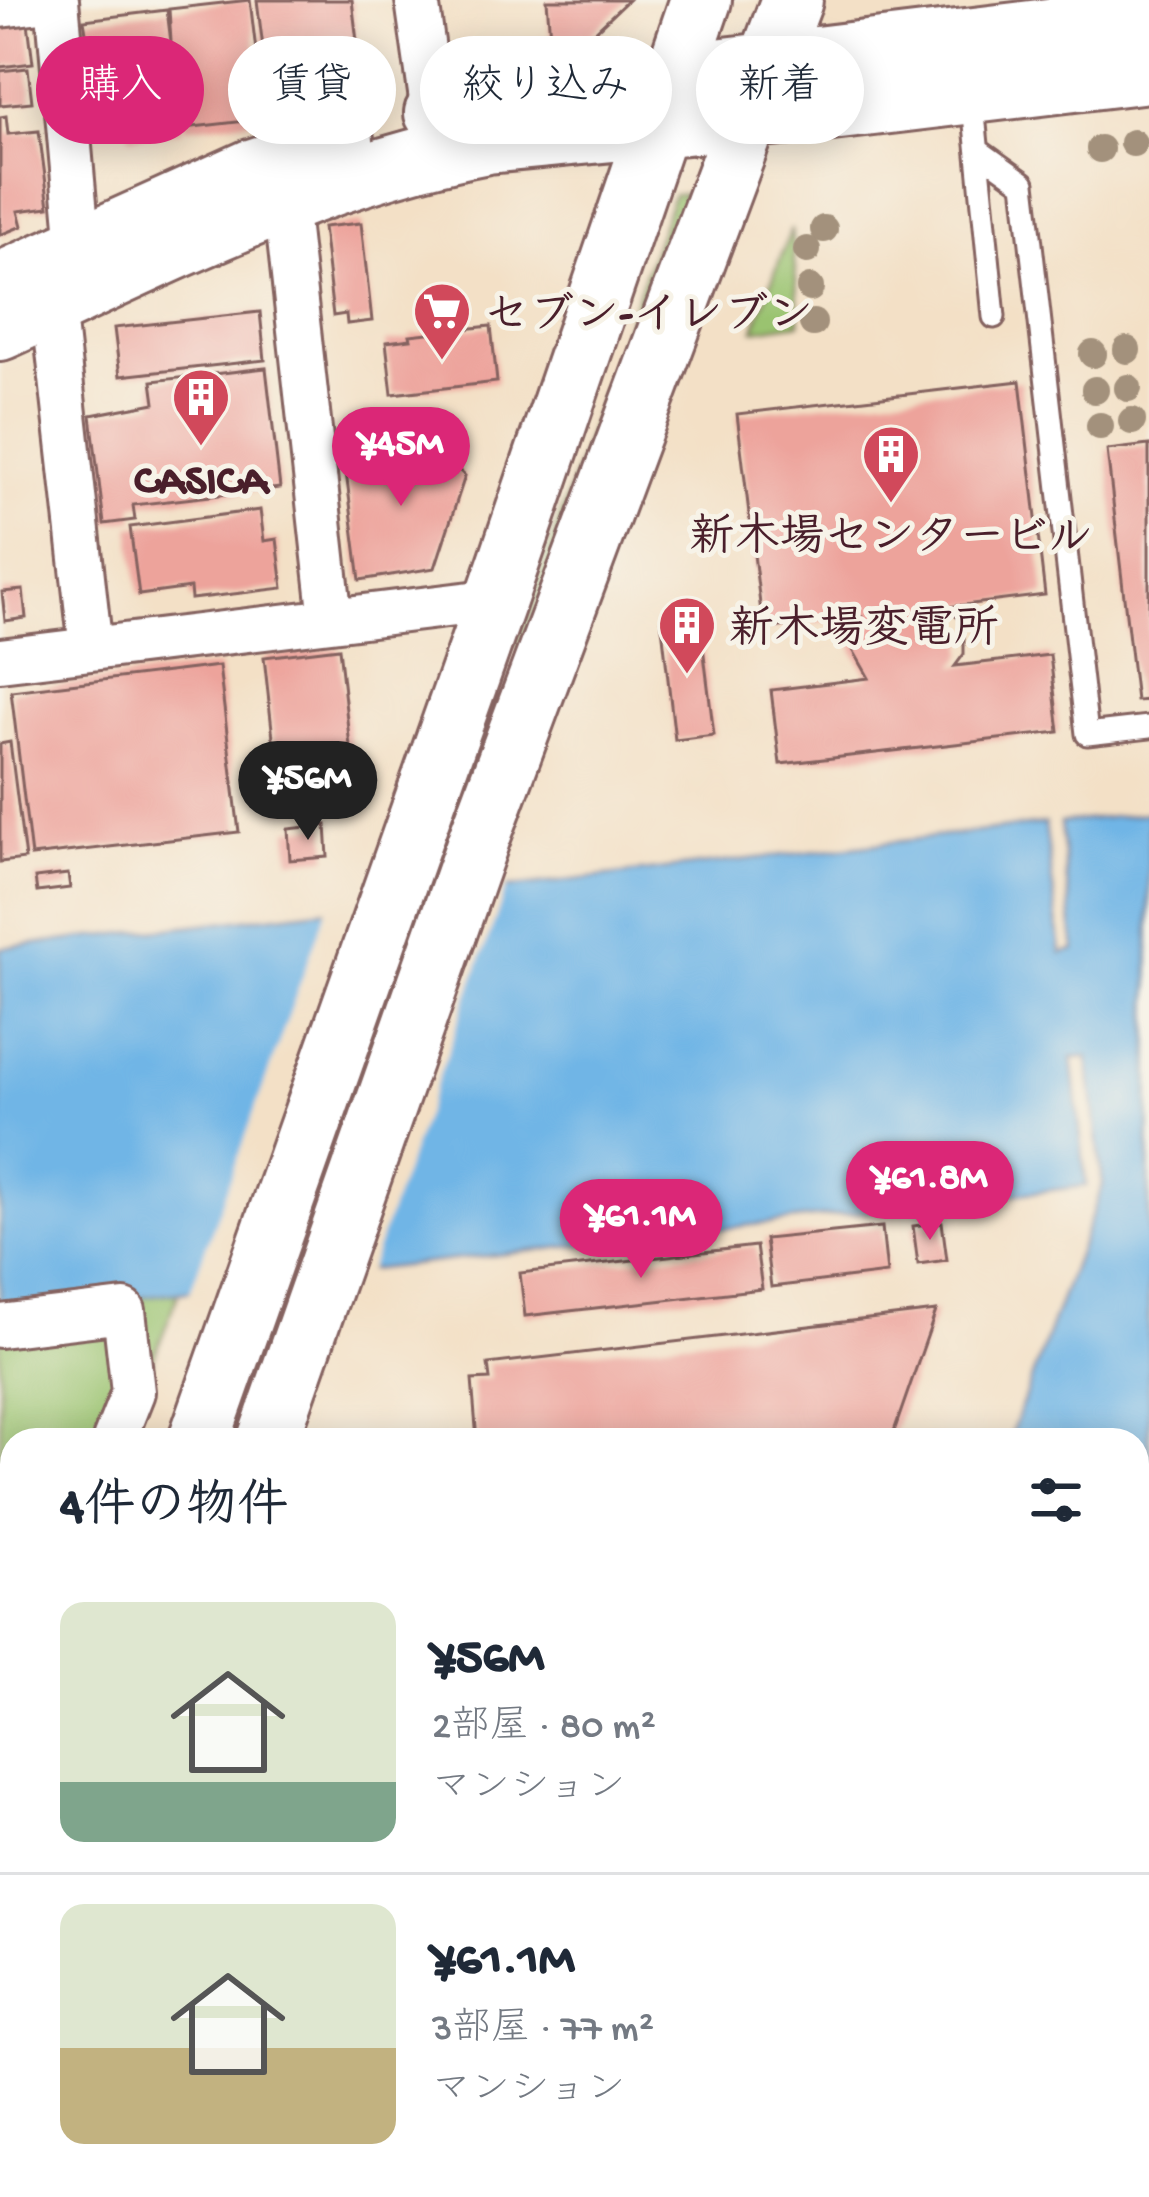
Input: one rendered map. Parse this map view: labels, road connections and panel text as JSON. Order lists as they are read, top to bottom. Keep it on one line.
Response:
{"places":{"supermarket":["セブン-イレブン"],"building":["CASICA","新木場センタービル","新木場変電所"]},"page":{"chip":["購入","賃貸","絞り込み","新着"],"price":["¥45M","¥56M","¥61.8M","¥61.1M"],"heading":"4件の物件","list":[{"name":"¥56M","note":"2部屋 · 80 m² · マンション"},{"name":"¥61.1M","note":"3部屋 · 77 m² · マンション"}]}}
